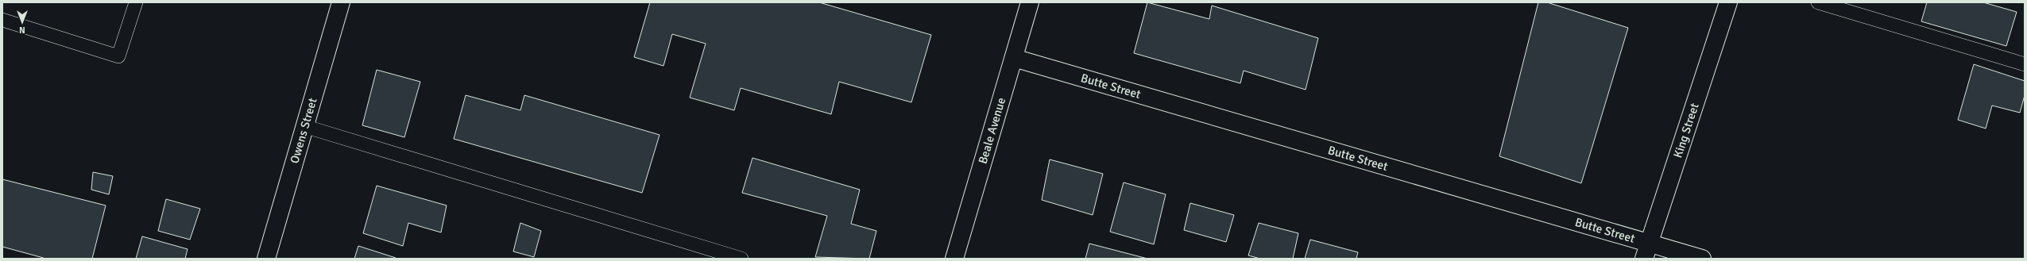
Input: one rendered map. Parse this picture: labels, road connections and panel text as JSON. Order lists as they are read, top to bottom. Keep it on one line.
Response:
{"streets":{"street":["Butte Street","Owens Street","King Street","Beale Avenue"]},"crossings":[["Butte Street","King Street"],["Butte Street","Beale Avenue"]],"north":"bottom"}
